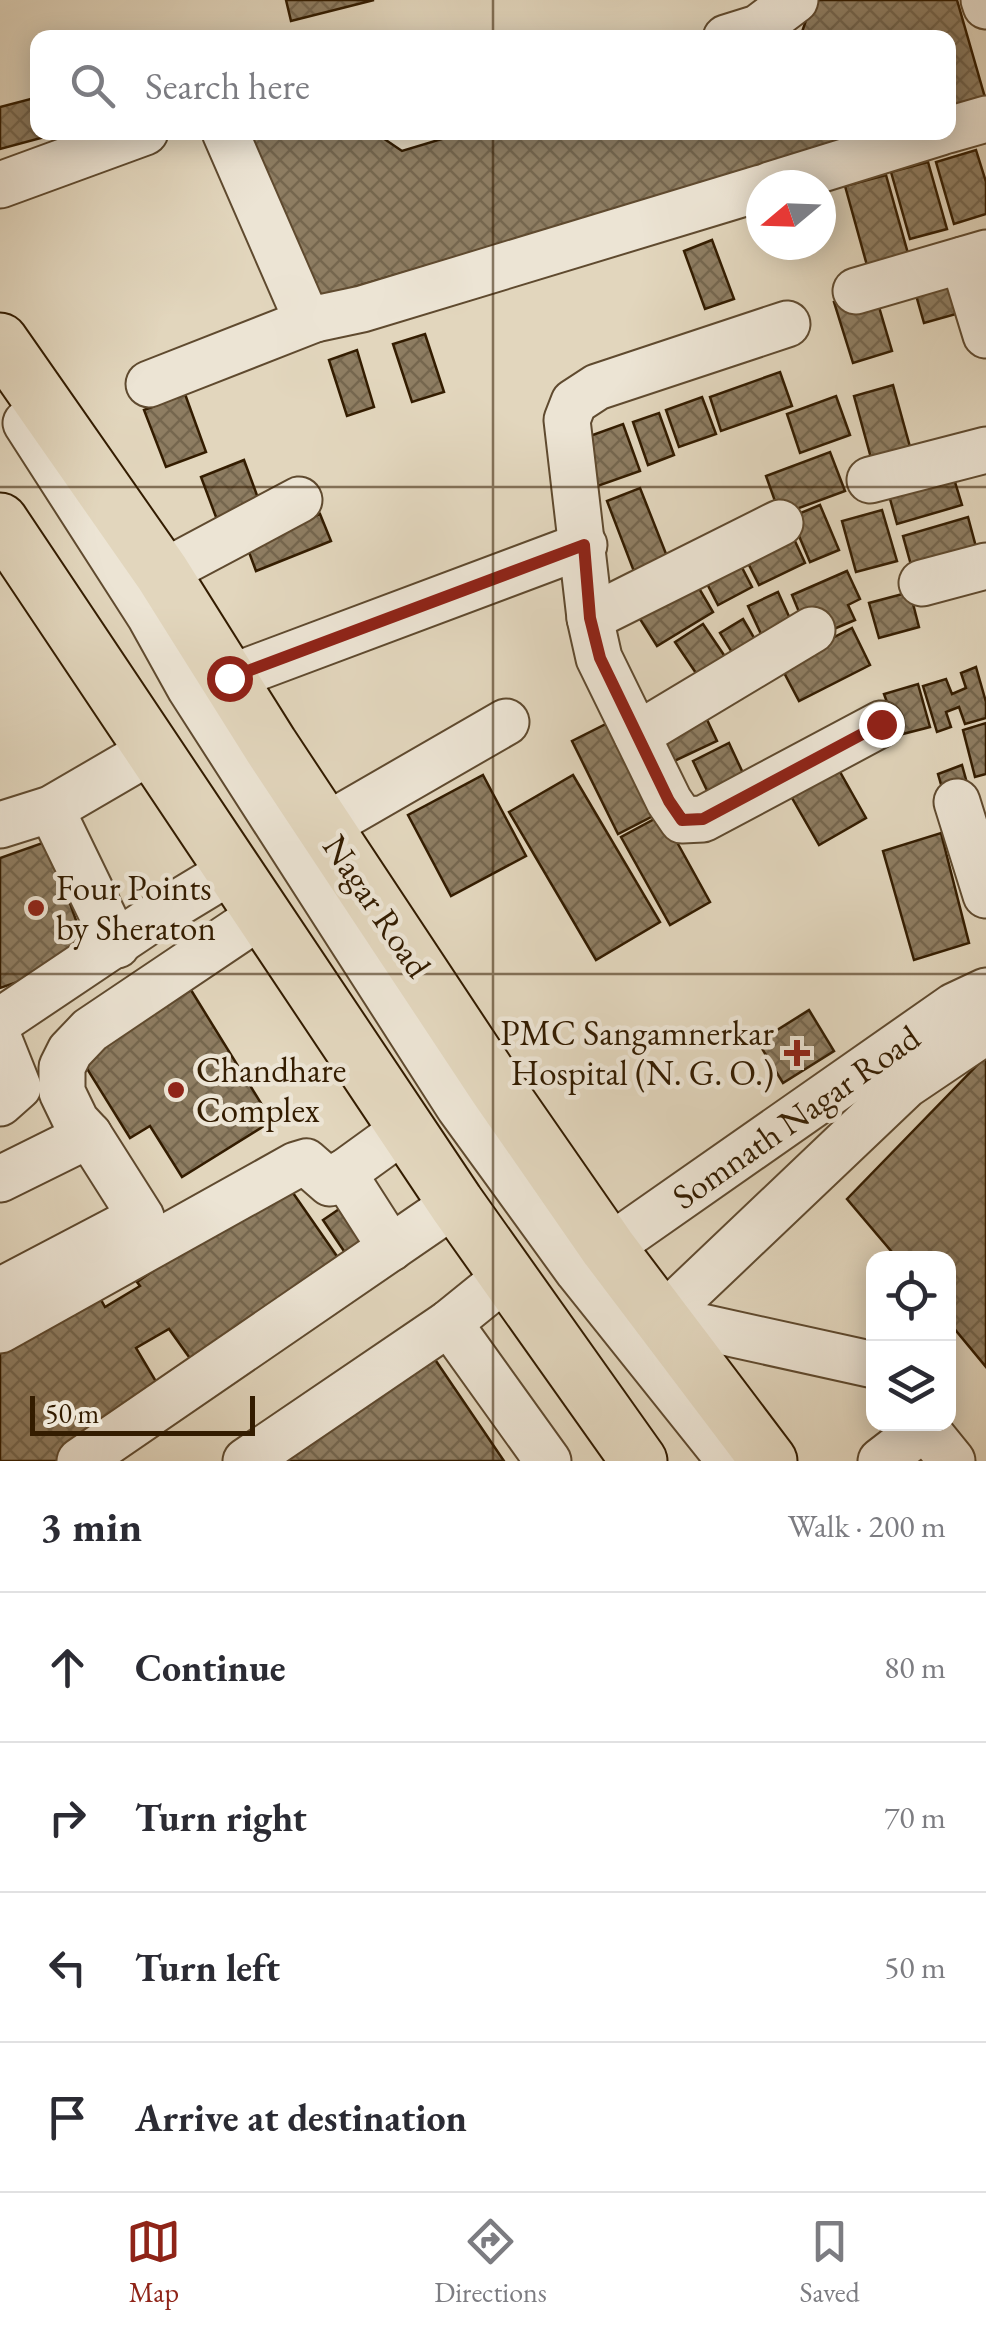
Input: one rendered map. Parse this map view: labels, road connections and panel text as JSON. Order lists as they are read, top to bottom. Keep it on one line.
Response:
{"streets":{"highway":["Nagar Road"],"street":["Somnath Nagar Road"]},"crossings":[["Nagar Road","Somnath Nagar Road"]],"places":{"other":["Four Points by Sheraton","Chandhare Complex"],"health":["PMC Sangamnerkar Hospital (N. G. O.)"]},"scale_bar":"50 m","north":"left","page":{"search":"Search here","scale":"50 m","heading":["3 min","Walk · 200 m"],"list":[["Continue","80 m"],["Turn right","70 m"],["Turn left","50 m"],"Arrive at destination"],"nav":["Map","Directions","Saved"]}}
